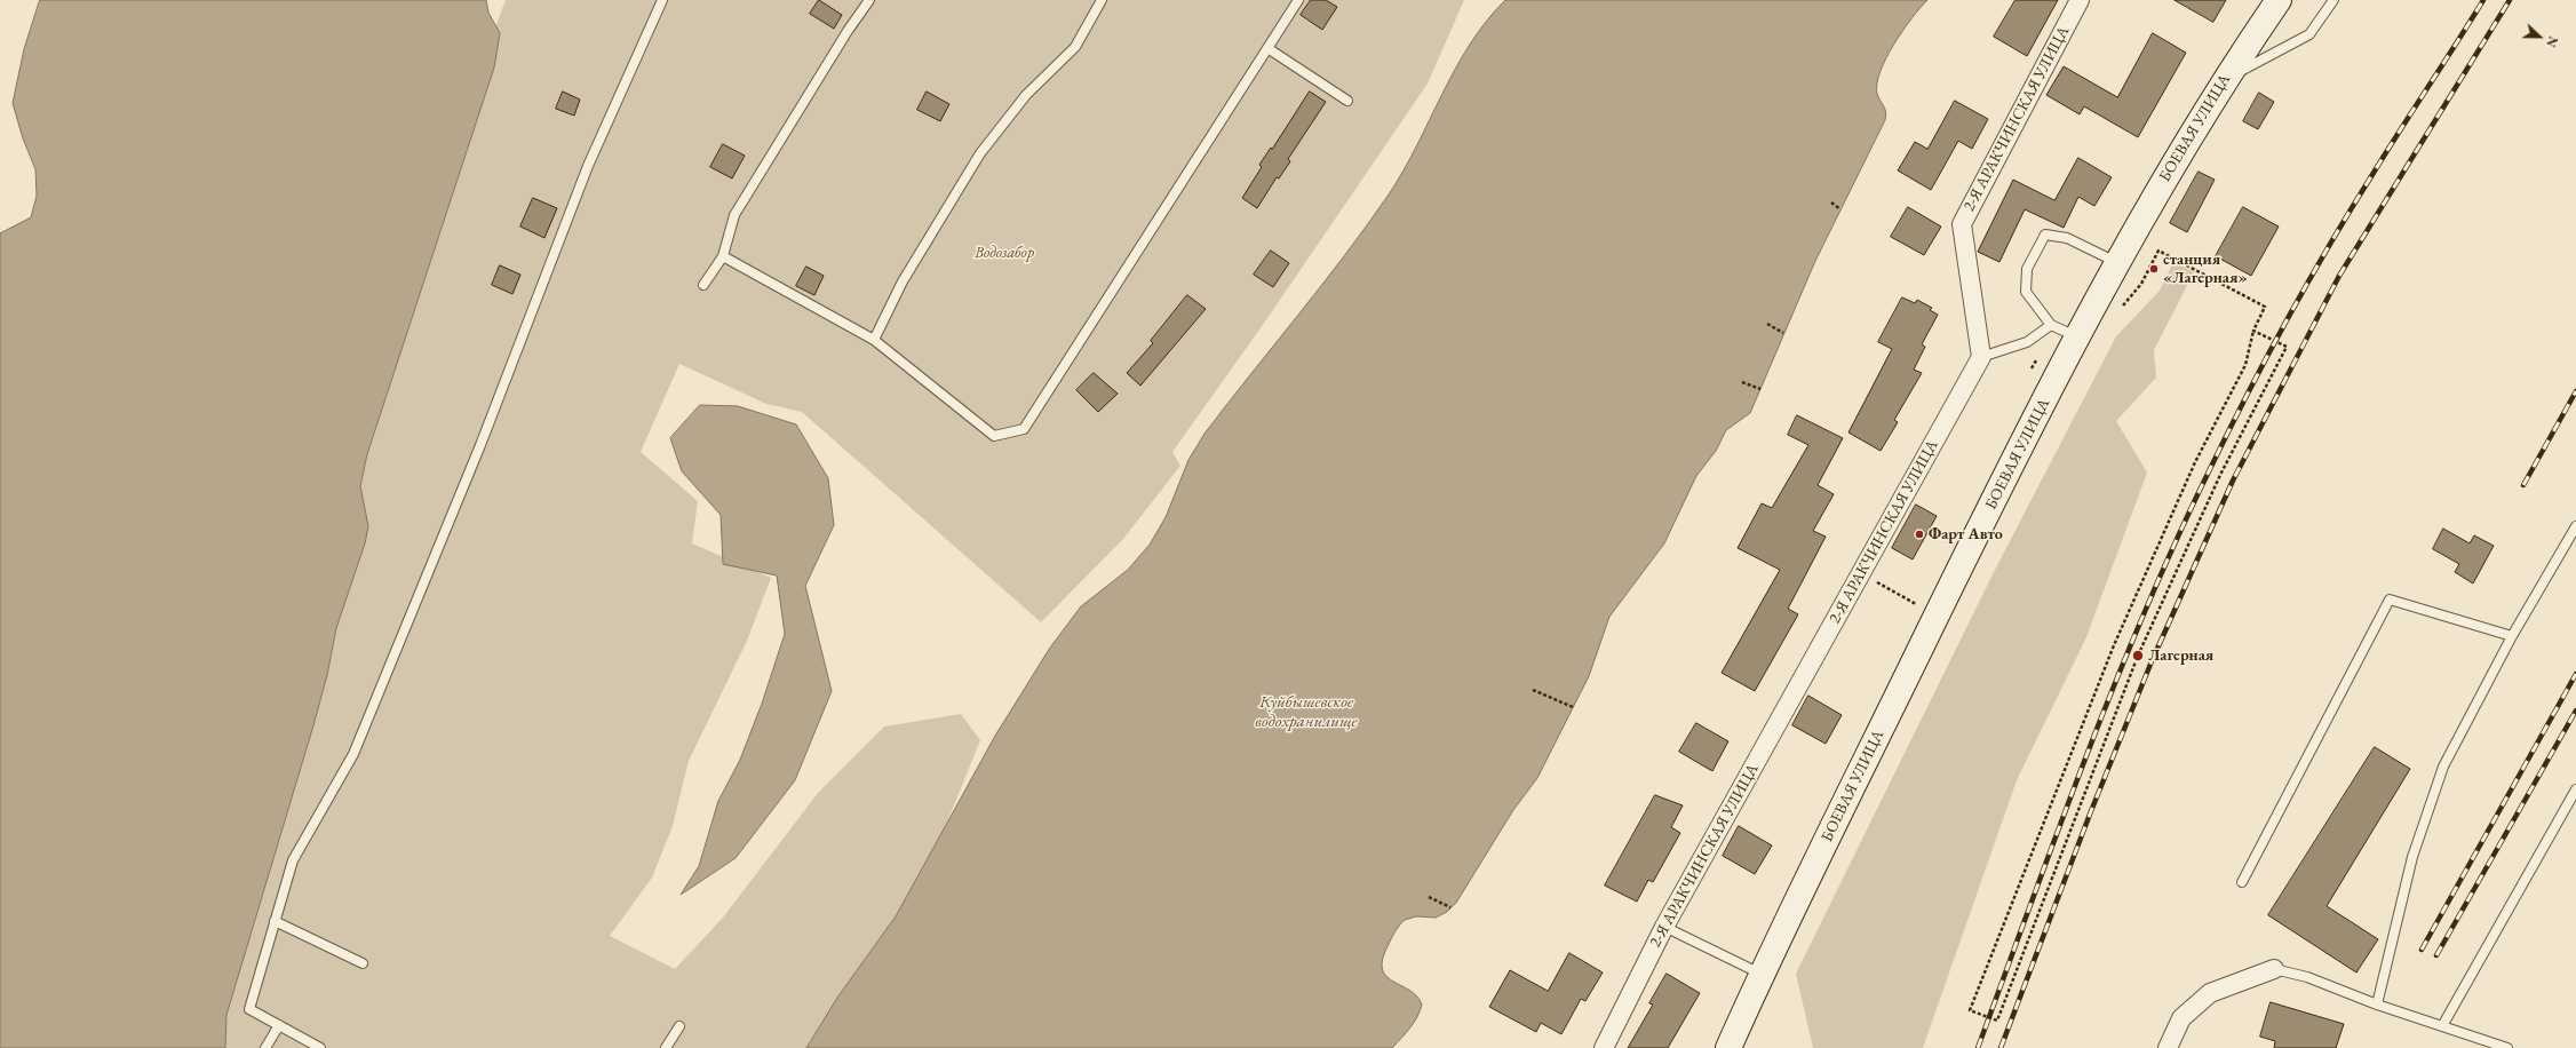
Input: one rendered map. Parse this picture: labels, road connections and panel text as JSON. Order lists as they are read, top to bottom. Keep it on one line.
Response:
{"streets":{"main road":["БОЕВАЯ УЛИЦА"],"street":["2-Я АРАКЧИНСКАЯ УЛИЦА"]},"water":["Куйбышевское водохранилище"],"parks":["Водозабор"],"places":["станция «Лагерная»","Фарт Авто","Лагерная"],"north":"right"}
